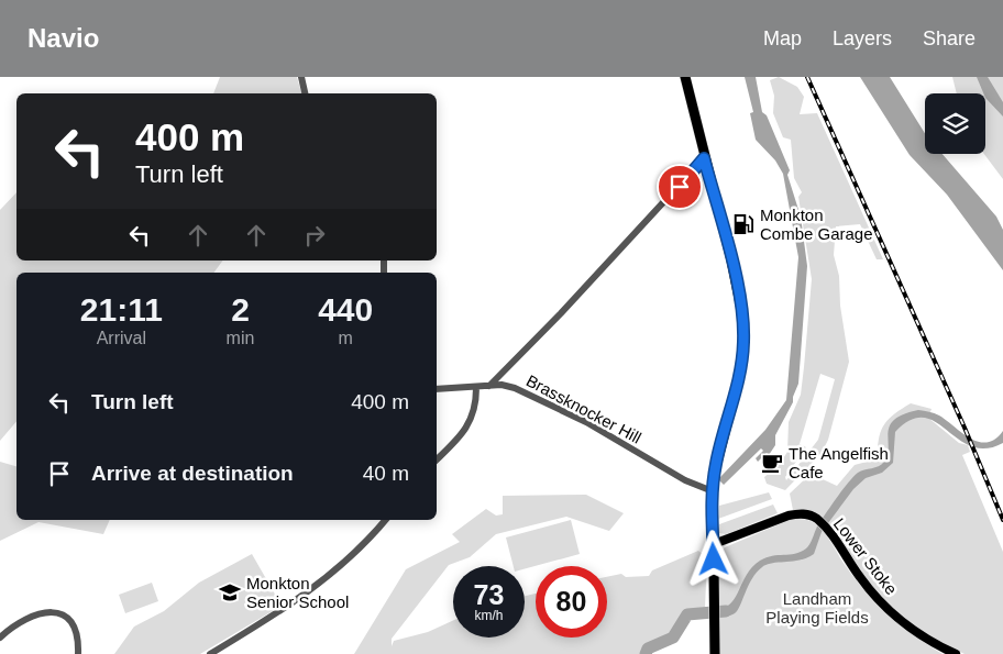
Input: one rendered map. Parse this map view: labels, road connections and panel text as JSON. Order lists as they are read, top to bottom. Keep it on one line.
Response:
{"streets":{"main road":["Lower Stoke"],"street":["Brassknocker Hill"]},"parks":["Landham Playing Fields"],"places":{"fuel station":["Monkton Combe Garage"],"cafe":["The Angelfish Cafe"],"school or university":["Monkton Senior School"]},"page":{"header":"Navio","nav":["Map","Layers","Share"],"turn":["400 m","Turn left"],"eta":["21:11","Arrival","2","min","440","m"],"list":[{"name":"Turn left","value":"400 m"},{"name":"Arrive at destination","value":"40 m"}],"speed":"73 km/h","limit":"80"}}
